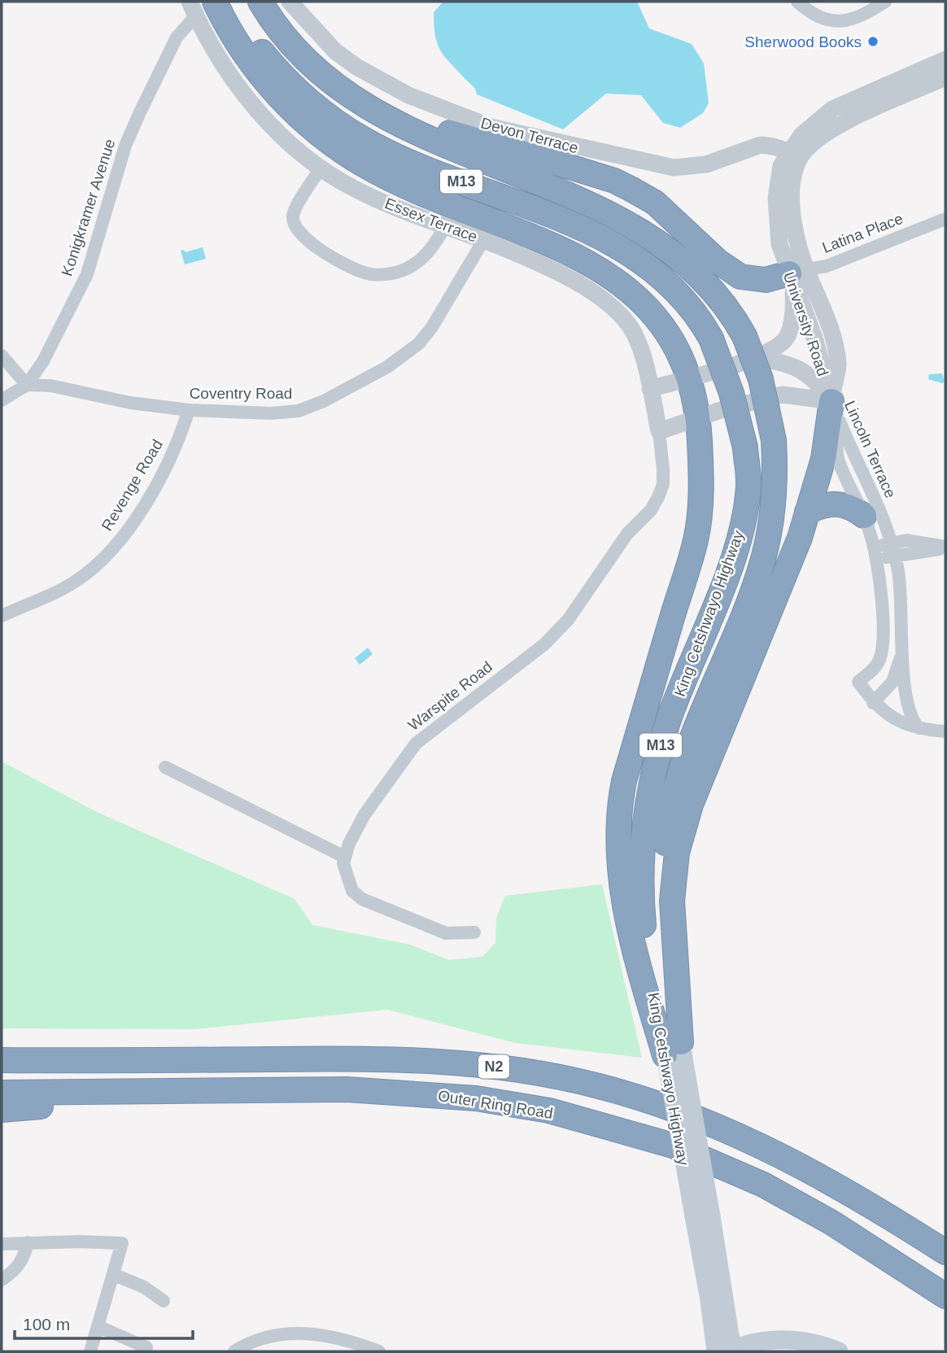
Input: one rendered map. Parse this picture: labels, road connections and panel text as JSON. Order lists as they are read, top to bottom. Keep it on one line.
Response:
{"streets":{"highway":["M13","King Cetshwayo Highway","N2","Outer Ring Road"],"street":["Devon Terrace","Konigkramer Avenue","Essex Terrace","Latina Place","University Road","Coventry Road","Lincoln Terrace","Revenge Road","Warspite Road"]},"crossings":[["Devon Terrace","University Road"],["Konigkramer Avenue","Essex Terrace"],["Konigkramer Avenue","Coventry Road"],["Essex Terrace","Coventry Road"],["Essex Terrace","Warspite Road"],["Latina Place","University Road"],["University Road","Lincoln Terrace"],["Coventry Road","Revenge Road"]],"places":["Sherwood Books"],"scale_bar":"100 m"}
